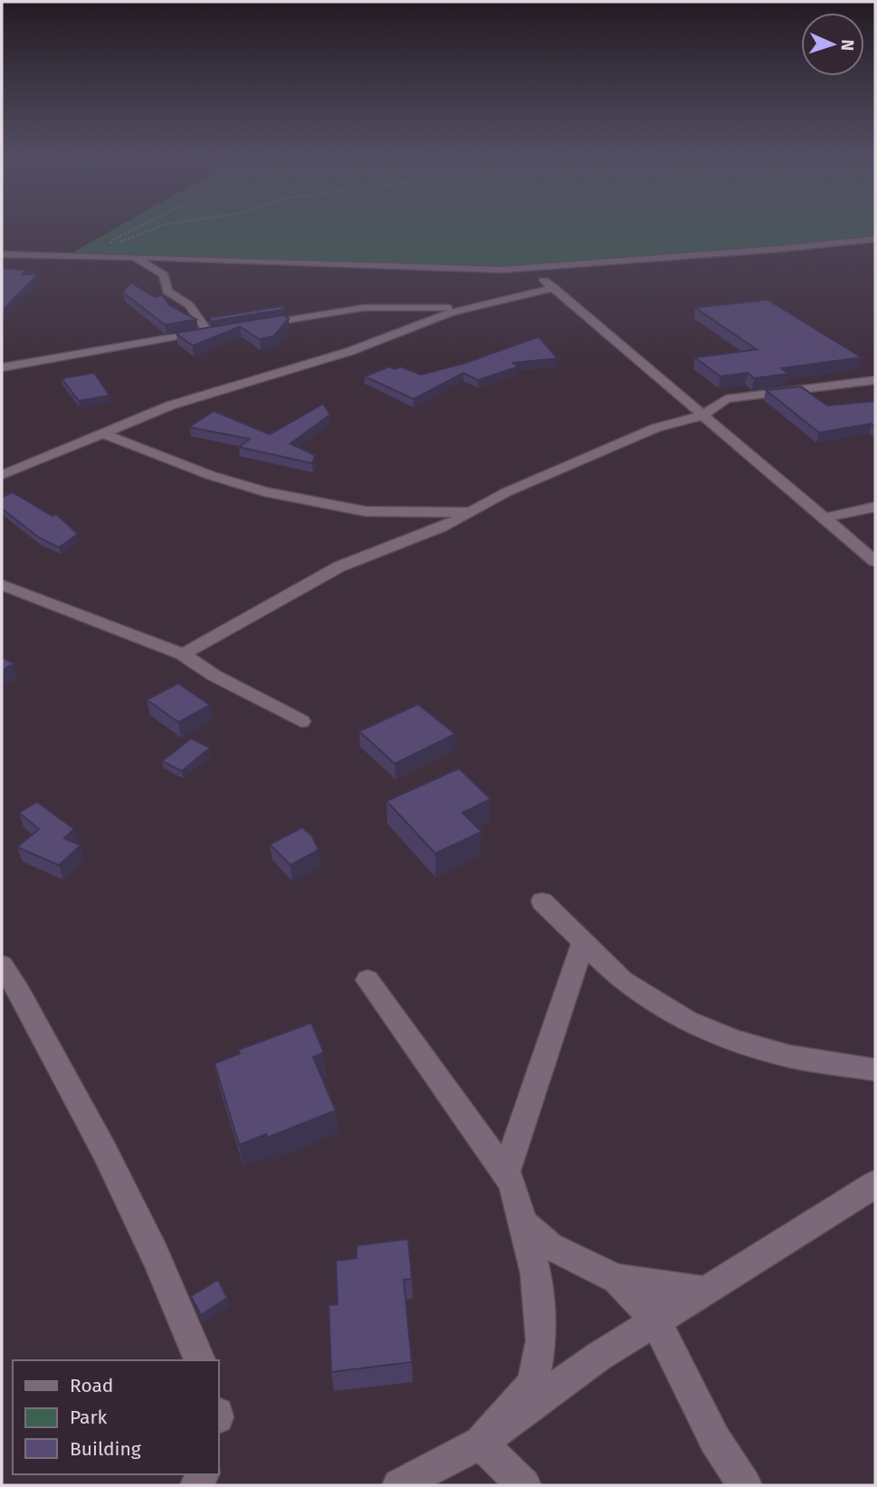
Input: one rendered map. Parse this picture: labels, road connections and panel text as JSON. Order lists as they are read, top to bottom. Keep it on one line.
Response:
{"legend":["Road","Park","Building"],"north":"right"}
